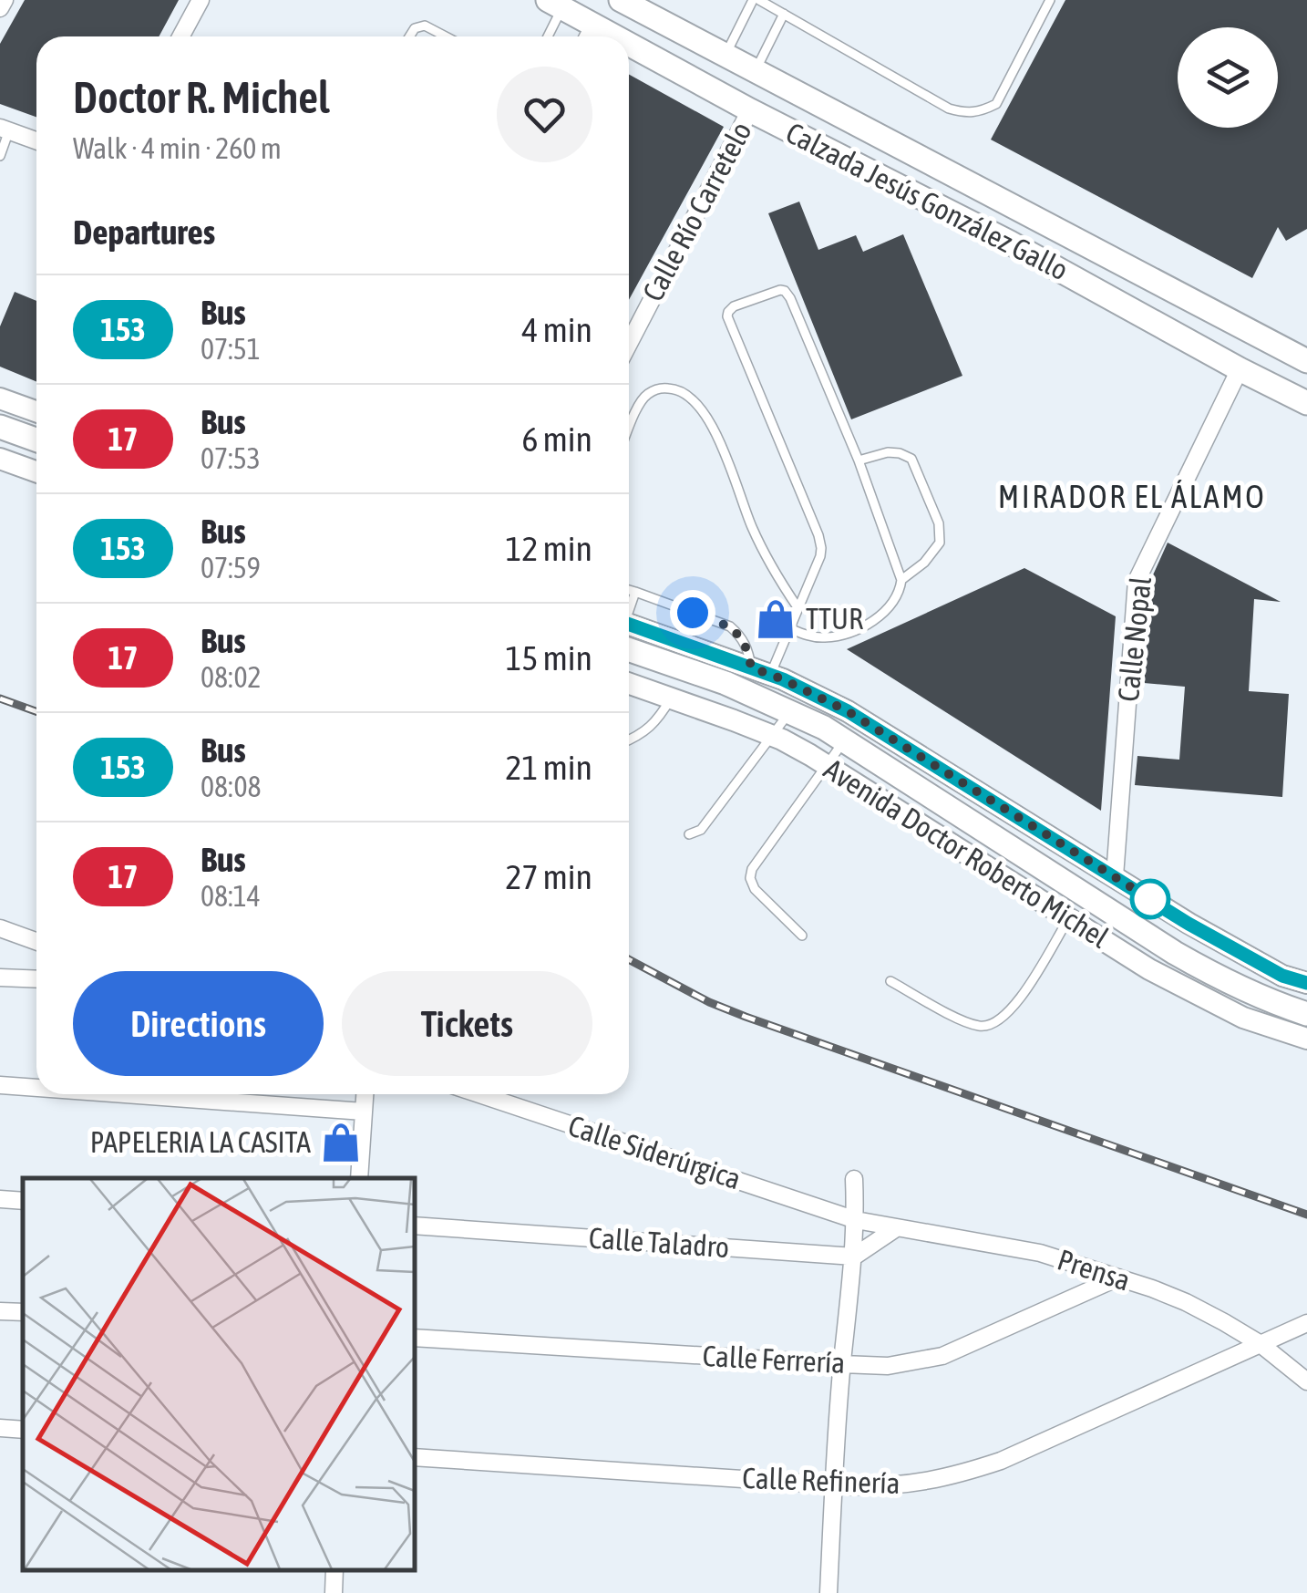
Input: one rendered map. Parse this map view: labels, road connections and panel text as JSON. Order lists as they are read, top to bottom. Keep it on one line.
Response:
{"streets":{"main road":["Calzada Jesús González Gallo","Avenida Doctor Roberto Michel"],"street":["Calle Río Carretelo","Calle Nopal","Calle Siderúrgica","Calle Taladro","Prensa","Calle Ferrería","Calle Refinería"]},"crossings":[["Calzada Jesús González Gallo","Calle Río Carretelo"],["Calzada Jesús González Gallo","Calle Nopal"],["Calle Nopal","Avenida Doctor Roberto Michel"],["Calle Siderúrgica","Prensa"],["Prensa","Calle Ferrería"],["Prensa","Calle Refinería"]],"districts":["MIRADOR EL ÁLAMO"],"places":{"shop":["TTUR","PAPELERIA LA CASITA"]},"lines":["bus line 153"],"page":{"heading":[["Doctor R. Michel","Walk · 4 min · 260 m"],"Departures"],"list":[{"mark":"153","name":"Bus","note":"07:51","value":"4 min"},{"mark":"17","name":"Bus","note":"07:53","value":"6 min"},{"mark":"153","name":"Bus","note":"07:59","value":"12 min"},{"mark":"17","name":"Bus","note":"08:02","value":"15 min"},{"mark":"153","name":"Bus","note":"08:08","value":"21 min"},{"mark":"17","name":"Bus","note":"08:14","value":"27 min"}],"buttons":["Directions","Tickets"]}}
